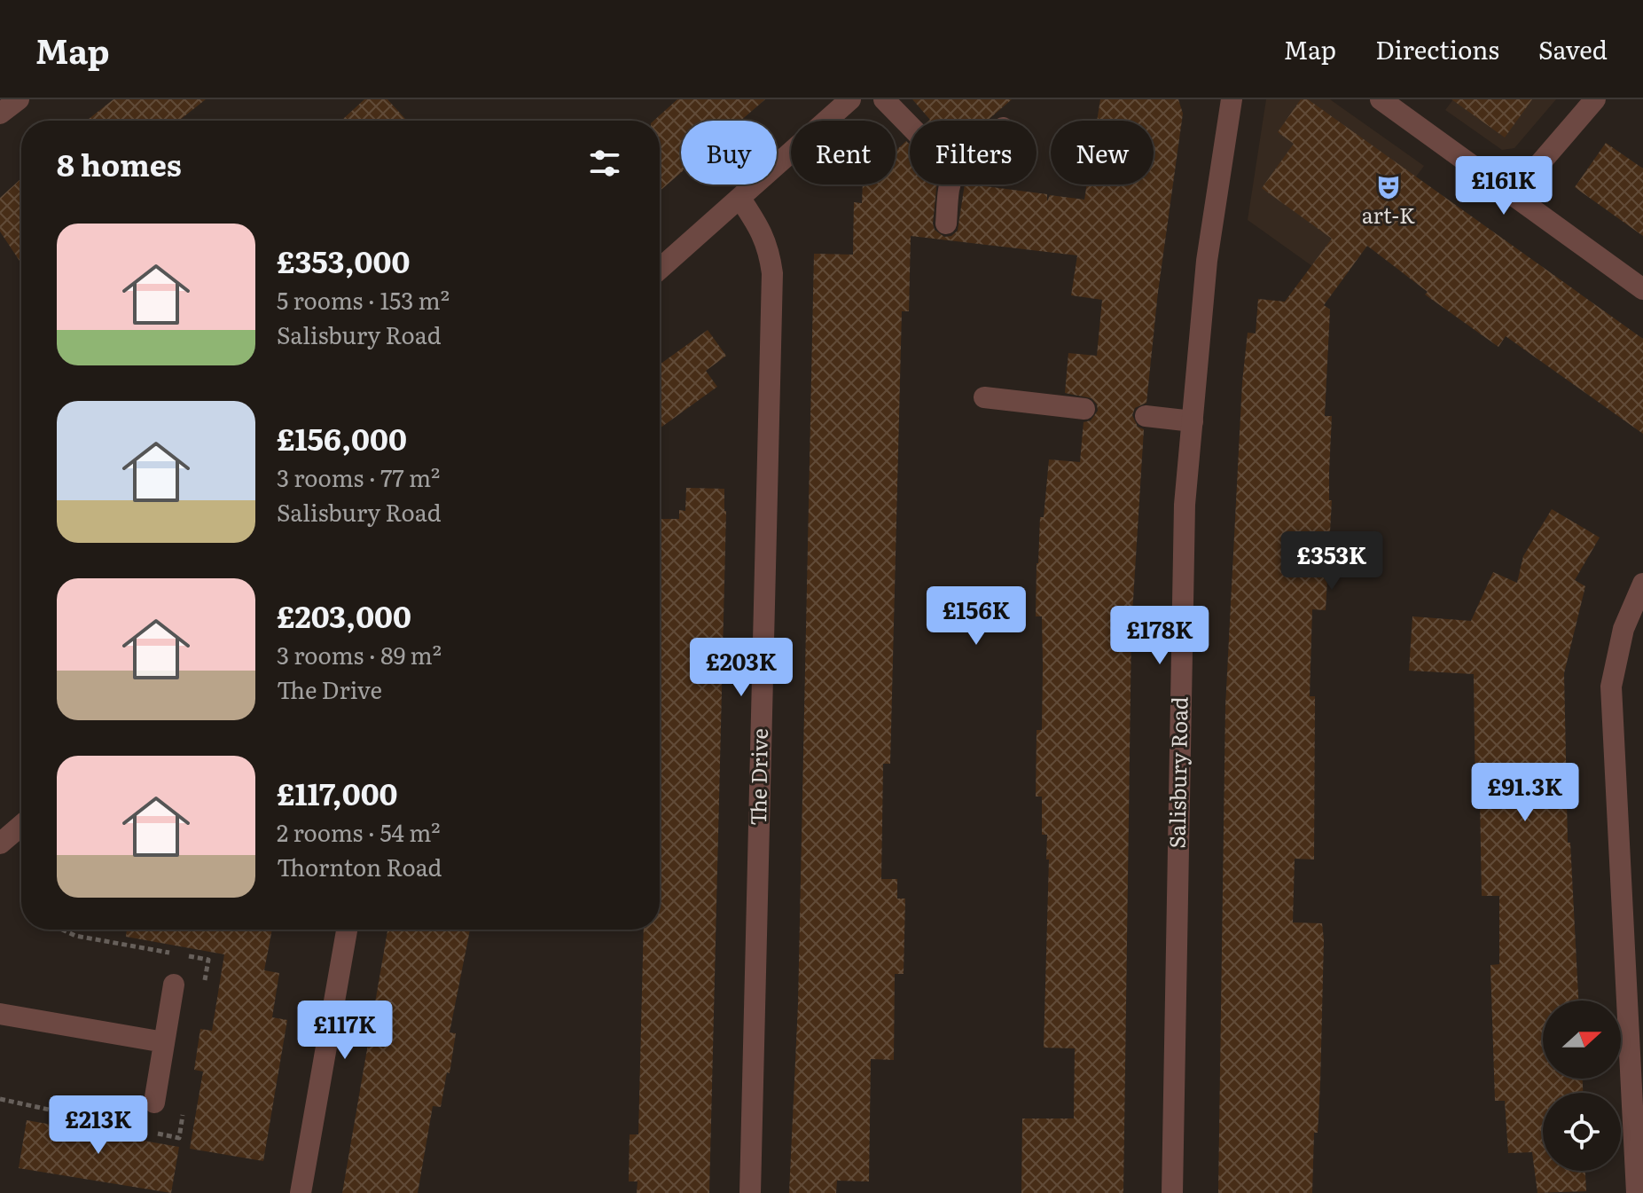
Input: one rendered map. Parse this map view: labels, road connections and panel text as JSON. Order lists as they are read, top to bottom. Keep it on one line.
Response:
{"streets":{"street":["Salisbury Road","The Drive"]},"places":{"theatre":["art-K"]},"north":"right","page":{"header":"Map","nav":["Map","Directions","Saved"],"chip":["Buy","Rent","Filters","New"],"heading":"8 homes","price":["£161K","£353K","£156K","£178K","£203K","£91.3K","£117K","£213K"],"list":[{"name":"£353,000","note":"5 rooms · 153 m² · Salisbury Road"},{"name":"£156,000","note":"3 rooms · 77 m² · Salisbury Road"},{"name":"£203,000","note":"3 rooms · 89 m² · The Drive"},{"name":"£117,000","note":"2 rooms · 54 m² · Thornton Road"}]}}
